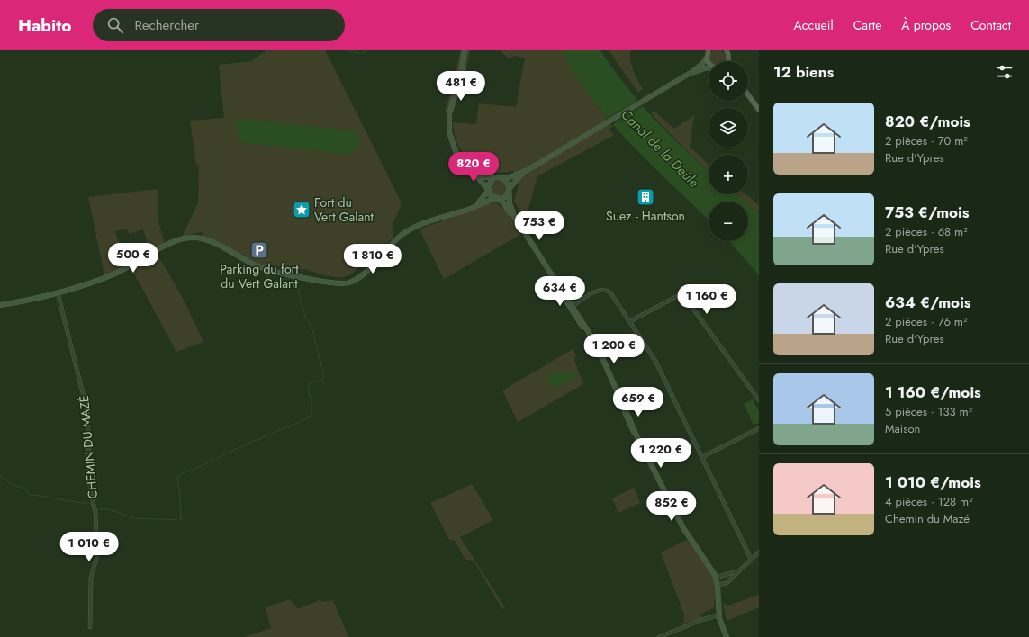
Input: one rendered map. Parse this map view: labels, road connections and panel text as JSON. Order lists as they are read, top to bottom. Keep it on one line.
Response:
{"streets":{"street":["CHEMIN DU MAZÉ"]},"water":["Canal de la Deûle"],"places":{"building":["Suez - Hantson"],"place":["Fort du Vert Galant"],"parking":["Parking du fort du Vert Galant"]},"page":{"header":"Habito","search":"Rechercher","nav":["Accueil","Carte","À propos","Contact"],"heading":"12 biens","map_buttons":["+","−"],"price":["481 €","820 €","753 €","500 €","1 810 €","634 €","1 160 €","1 200 €","659 €","1 220 €","852 €","1 010 €"],"list":[{"name":"820 €/mois","note":"2 pièces · 70 m² · Rue d'Ypres"},{"name":"753 €/mois","note":"2 pièces · 68 m² · Rue d'Ypres"},{"name":"634 €/mois","note":"2 pièces · 76 m² · Rue d'Ypres"},{"name":"1 160 €/mois","note":"5 pièces · 133 m² · Maison"},{"name":"1 010 €/mois","note":"4 pièces · 128 m² · Chemin du Mazé"}]}}
